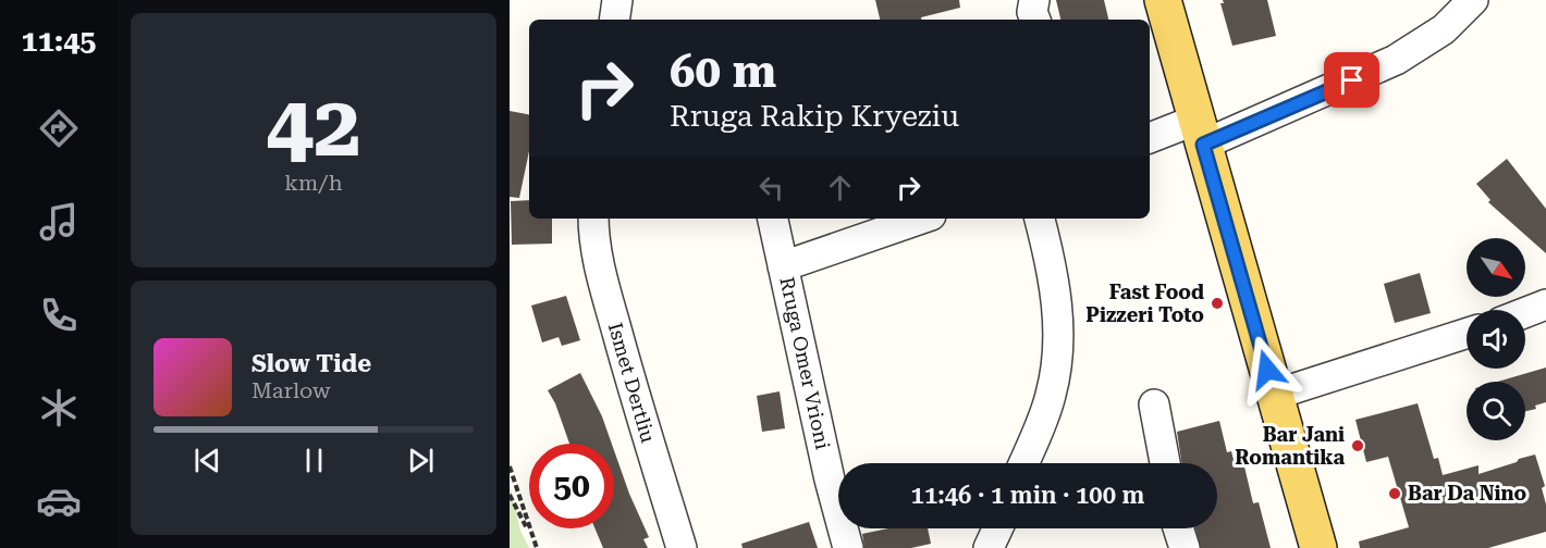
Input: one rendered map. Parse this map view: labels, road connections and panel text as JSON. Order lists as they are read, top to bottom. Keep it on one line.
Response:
{"streets":{"street":["Rruga Omer Vrioni","Ismet Dertliu"]},"places":["Fast Food Pizzeri Toto","Bar Jani Romantika","Bar Da Nino"],"north":"bottom right","page":{"tabs":"11:45","tile":["42","km/h"],"turn":["60 m","Rruga Rakip Kryeziu"],"song":["Slow Tide","Marlow"],"limit":"50","trip":"11:46 · 1 min · 100 m"}}
